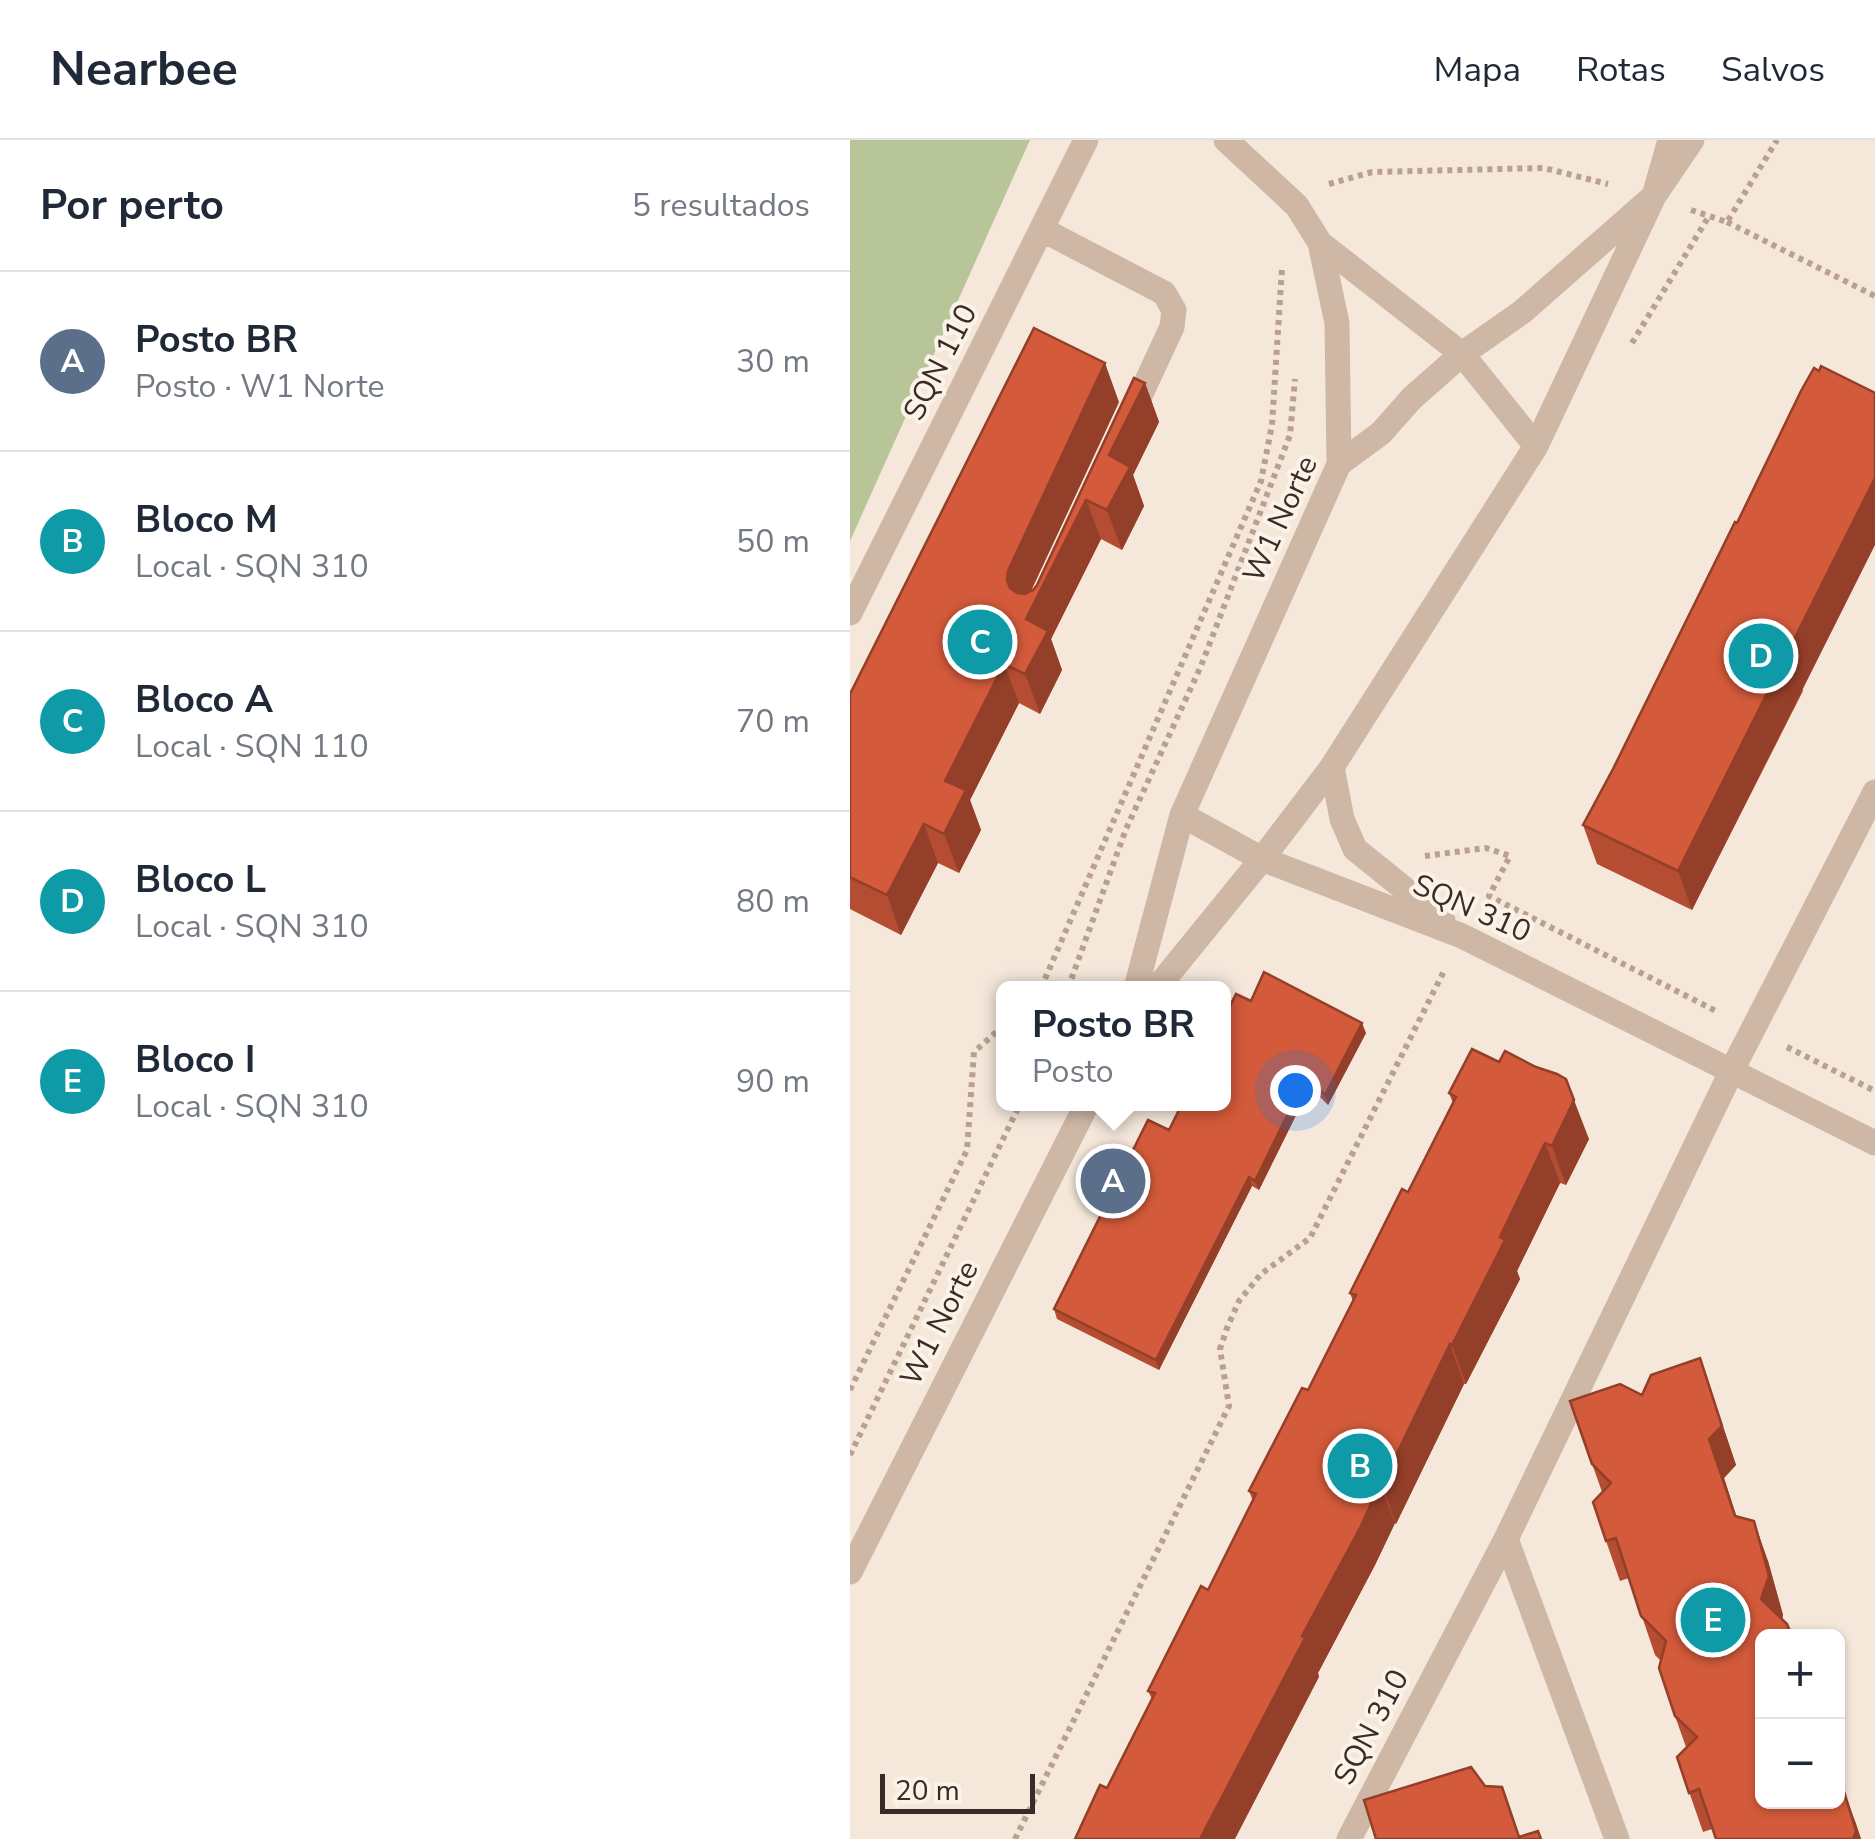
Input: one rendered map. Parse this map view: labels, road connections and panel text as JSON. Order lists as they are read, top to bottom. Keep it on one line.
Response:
{"streets":{"street":["SQN 110","W1 Norte","SQN 310"]},"crossings":[["W1 Norte","SQN 310"]],"scale_bar":"20 m","page":{"header":"Nearbee","nav":["Mapa","Rotas","Salvos"],"heading":["Por perto","5 resultados"],"list":[{"mark":"A","name":"Posto BR","note":"Posto · W1 Norte","value":"30 m"},{"mark":"B","name":"Bloco M","note":"Local · SQN 310","value":"50 m"},{"mark":"C","name":"Bloco A","note":"Local · SQN 110","value":"70 m"},{"mark":"D","name":"Bloco L","note":"Local · SQN 310","value":"80 m"},{"mark":"E","name":"Bloco I","note":"Local · SQN 310","value":"90 m"}],"pins":["C","D","A","B","E"],"popup":["Posto BR","Posto"],"map_buttons":["+","−"],"scale":"20 m"}}
